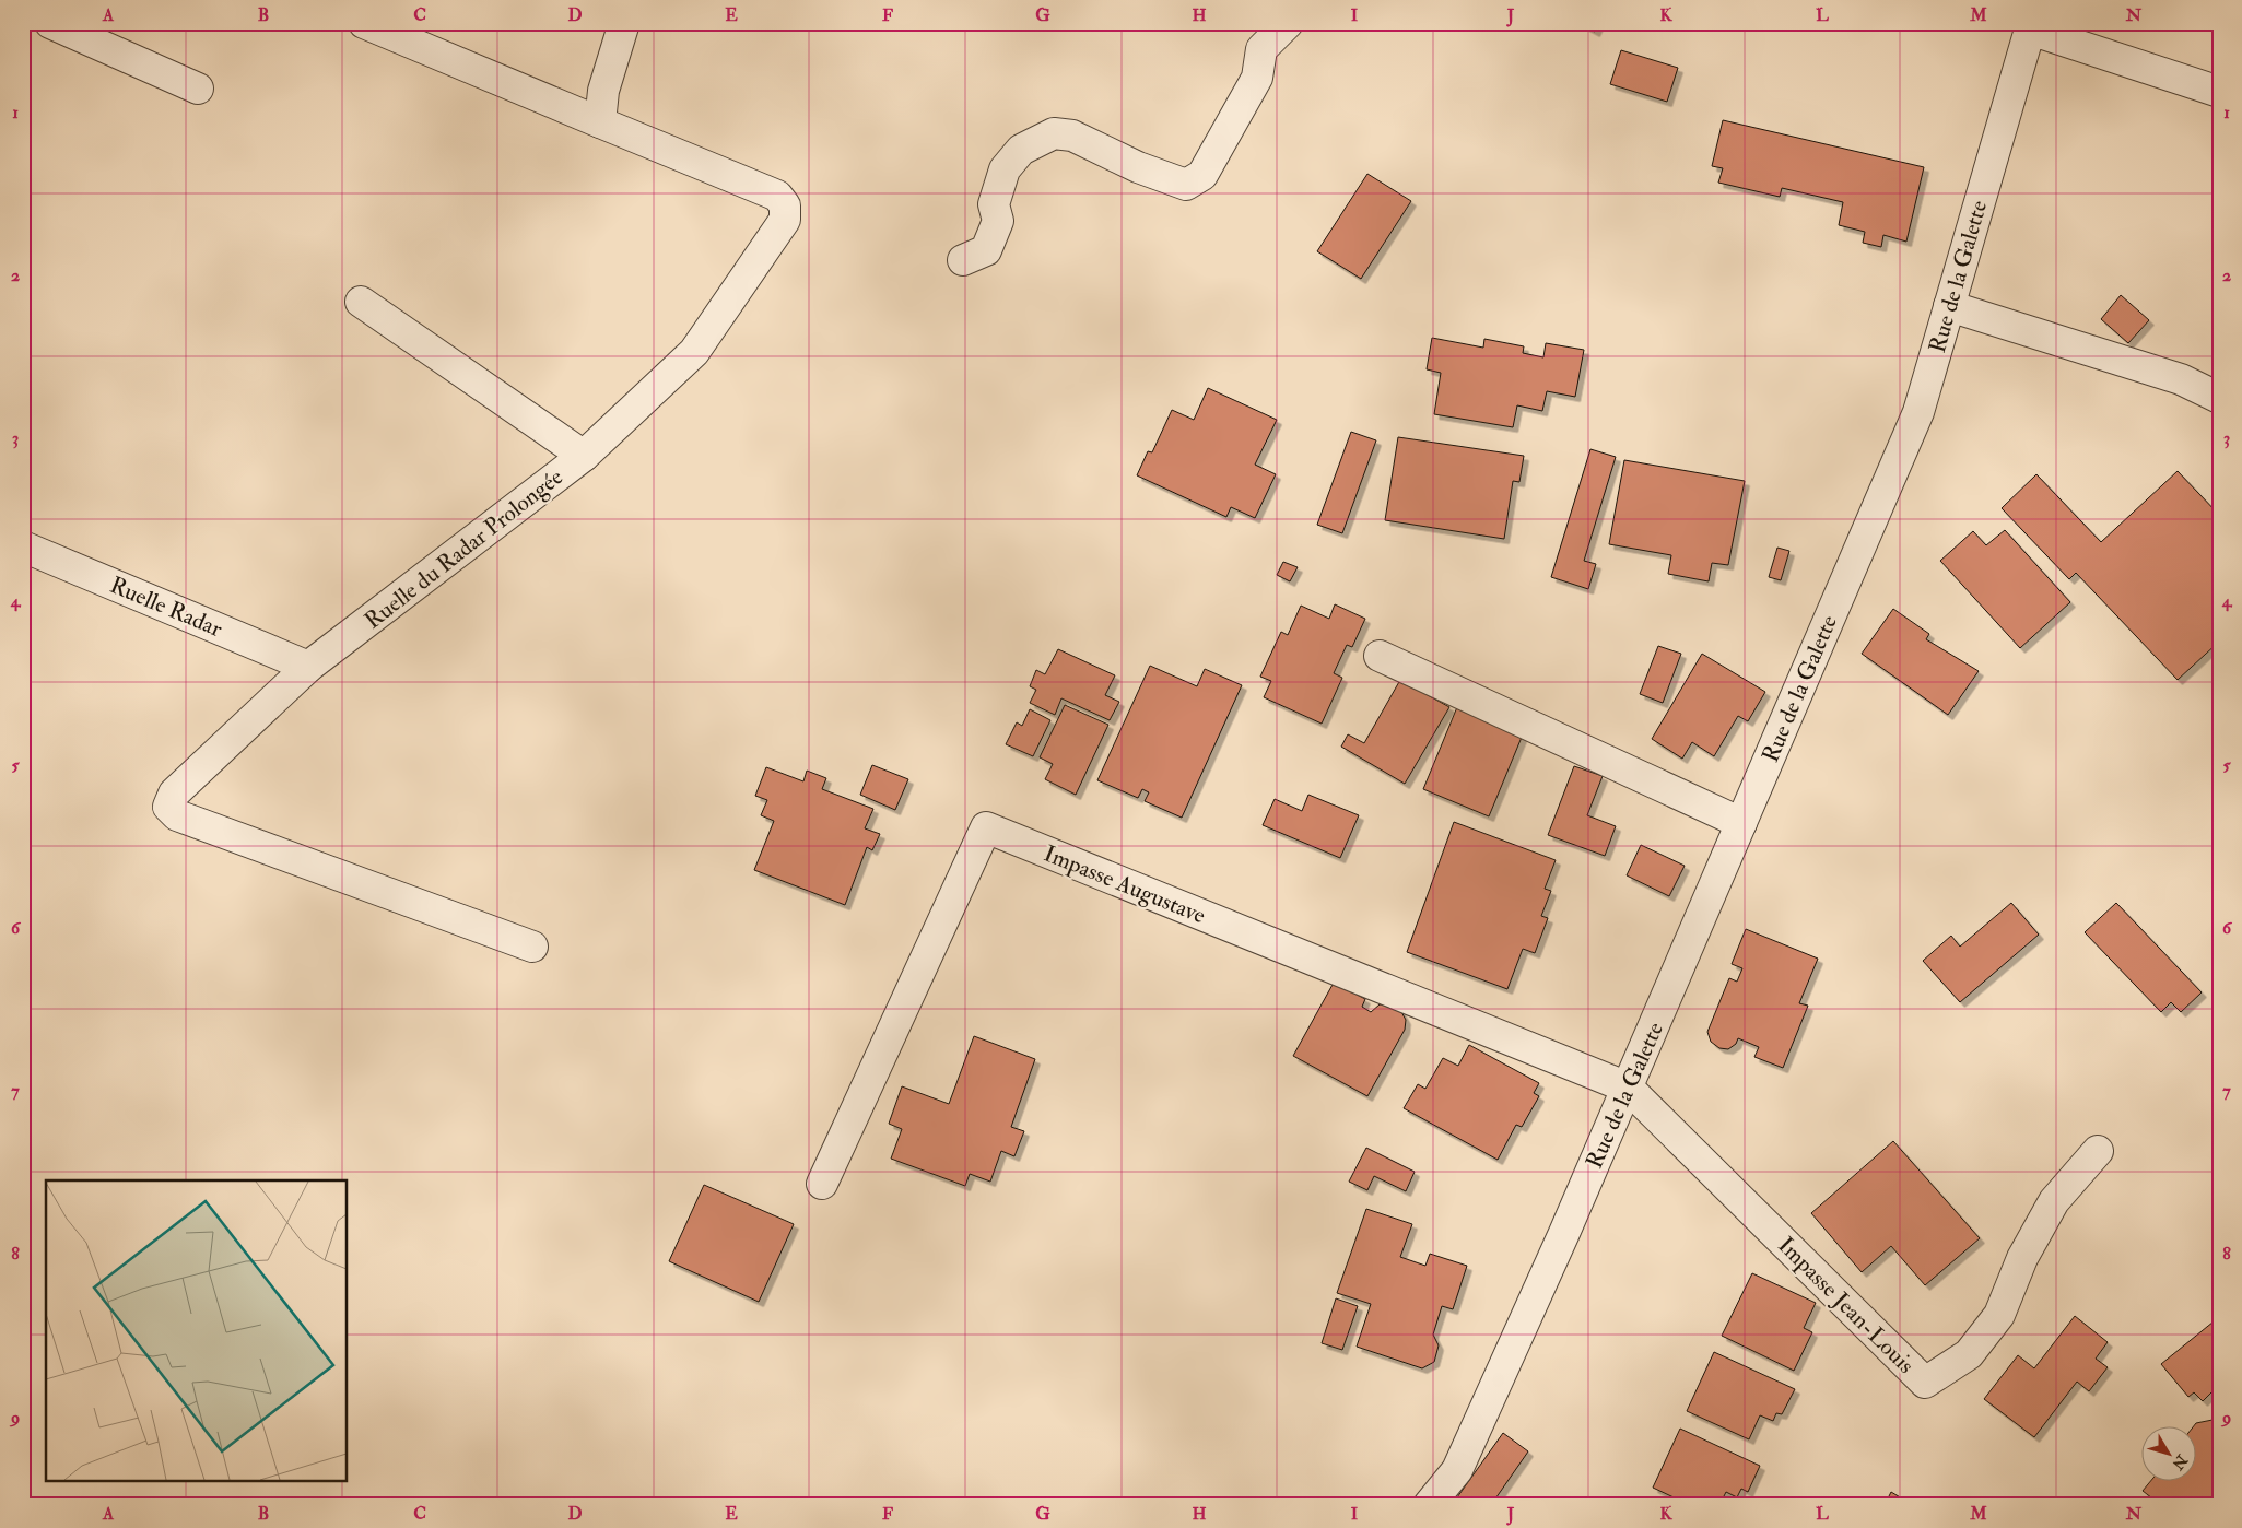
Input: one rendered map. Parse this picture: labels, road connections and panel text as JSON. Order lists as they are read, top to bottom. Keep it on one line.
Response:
{"streets":{"street":["Rue de la Galette","Ruelle du Radar Prolongée","Ruelle Radar","Impasse Augustave","Impasse Jean-Louis"]},"crossings":[["Rue de la Galette","Impasse Augustave"],["Rue de la Galette","Impasse Jean-Louis"],["Ruelle du Radar Prolongée","Ruelle Radar"],["Impasse Augustave","Impasse Jean-Louis"]],"north":"bottom right","grid":{"columns":["A","B","C","D","E","F","G","H","I","J","K","L","M","N"],"rows":["1","2","3","4","5","6","7","8","9"]}}
